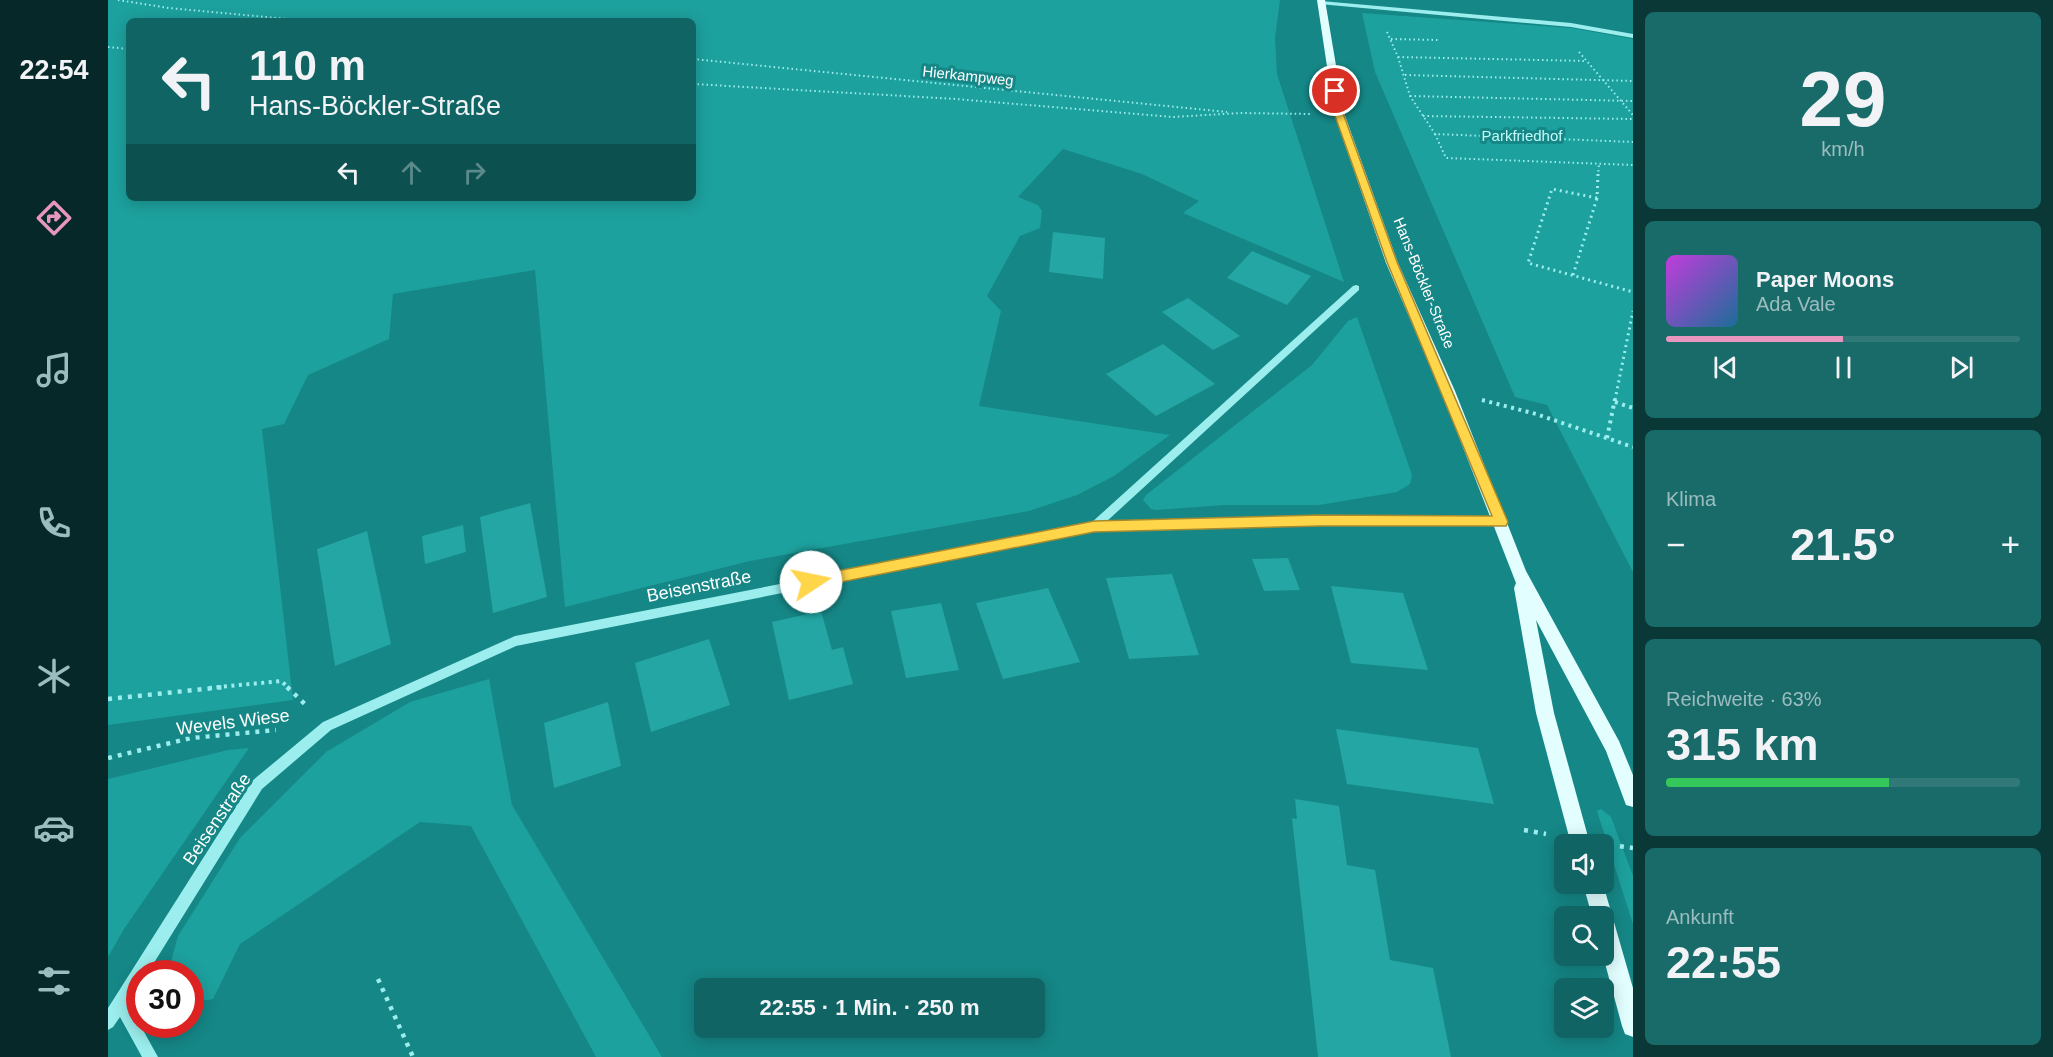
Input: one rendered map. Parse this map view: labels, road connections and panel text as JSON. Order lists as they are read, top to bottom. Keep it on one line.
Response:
{"streets":{"main road":["Hans-Böckler-Straße"],"street":["Beisenstraße"],"path":["Hierkampweg","Wevels Wiese"]},"crossings":[["Hierkampweg","Hans-Böckler-Straße"],["Hans-Böckler-Straße","Beisenstraße"],["Beisenstraße","Wevels Wiese"]],"parks":["Parkfriedhof"],"page":{"tabs":"22:54","tile":[["29","km/h"],"Klima",["Reichweite · 63%","315 km"],["Ankunft","22:55"]],"turn":["110 m","Hans-Böckler-Straße"],"song":["Paper Moons","Ada Vale"],"heat":["−","21.5°","+"],"limit":"30","trip":"22:55 · 1 Min. · 250 m"}}
